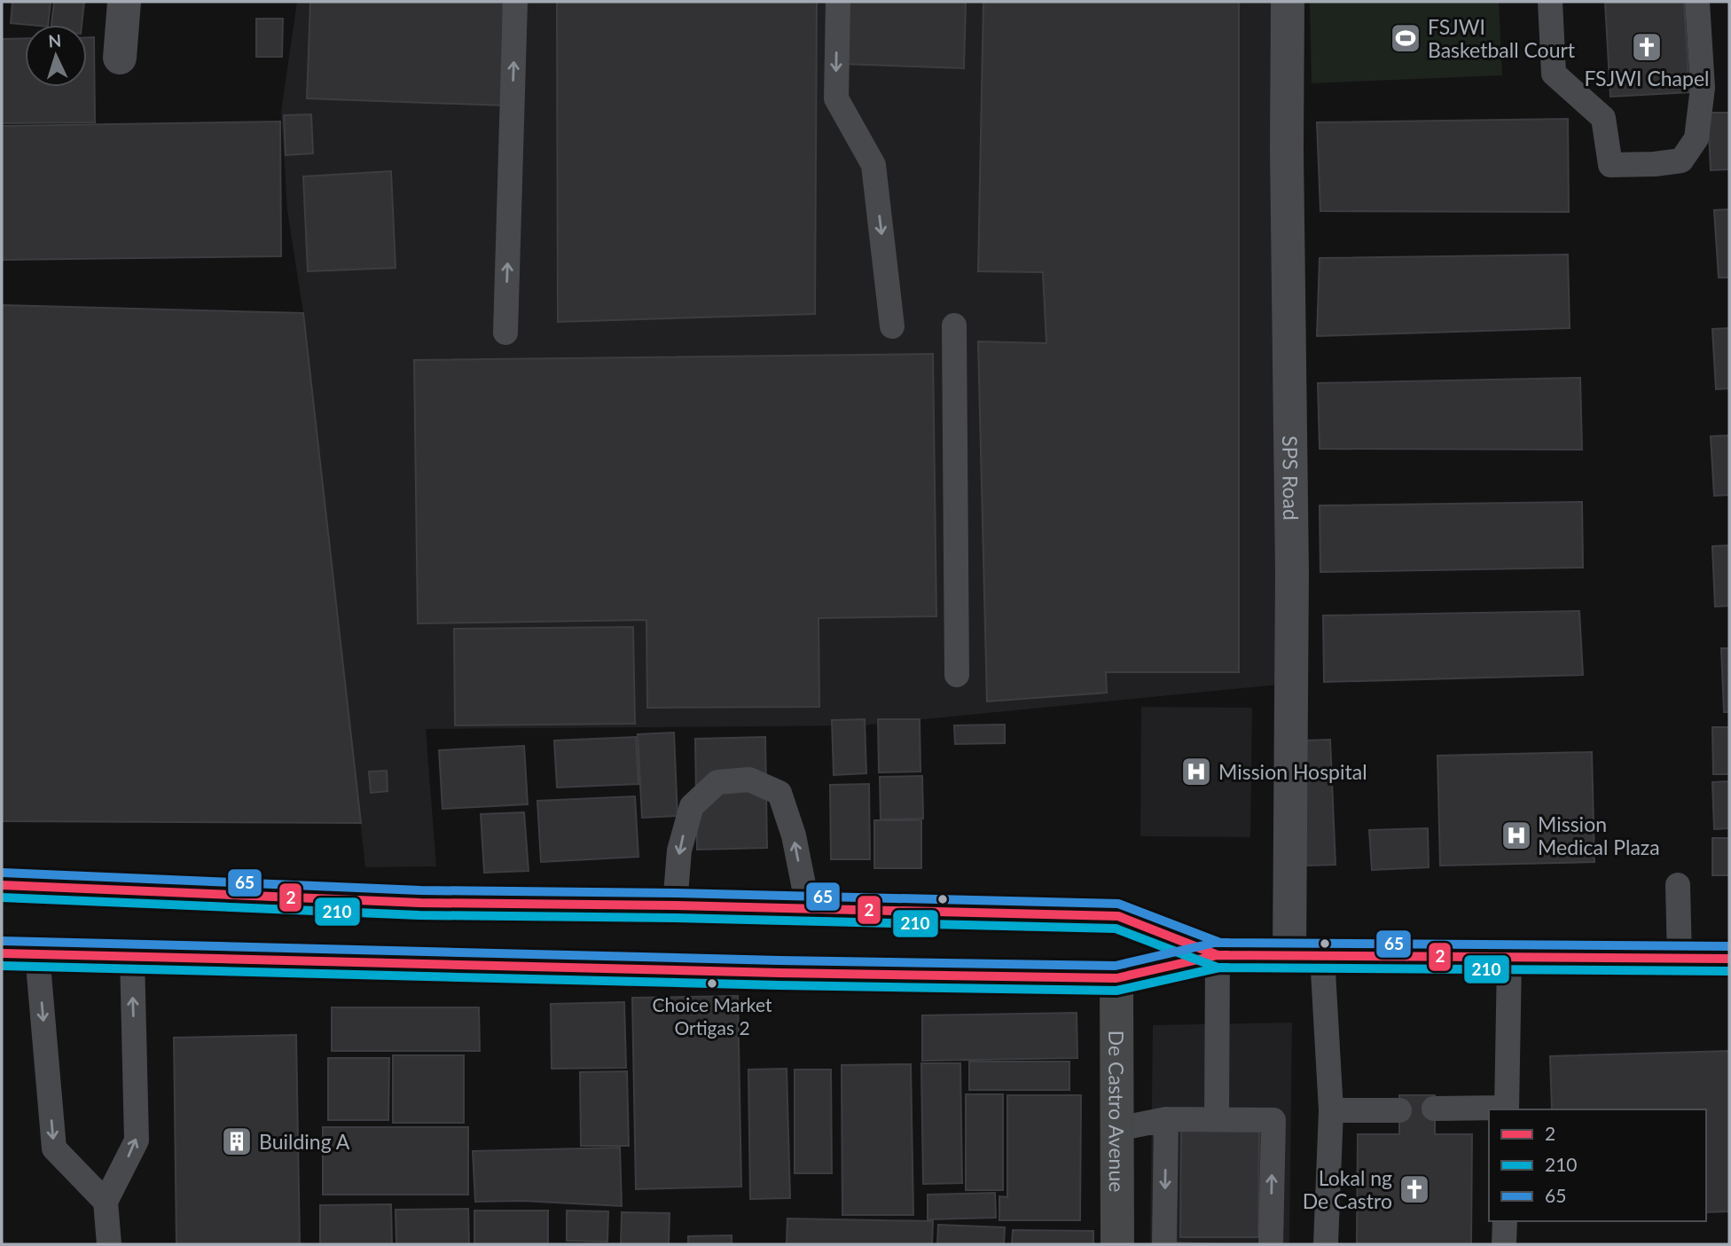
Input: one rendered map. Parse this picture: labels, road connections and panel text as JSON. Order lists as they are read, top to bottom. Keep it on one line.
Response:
{"streets":{"street":["SPS Road","De Castro Avenue"]},"places":{"sports":["FSJWI Basketball Court"],"church":["FSJWI Chapel","Lokal ng De Castro"],"hospital":["Mission Hospital","Mission Medical Plaza"],"other":["Choice Market Ortigas 2"],"building":["Building A"]},"lines":["transit line 65","transit line 2","transit line 210"],"legend":["2","210","65"],"north":"top"}
